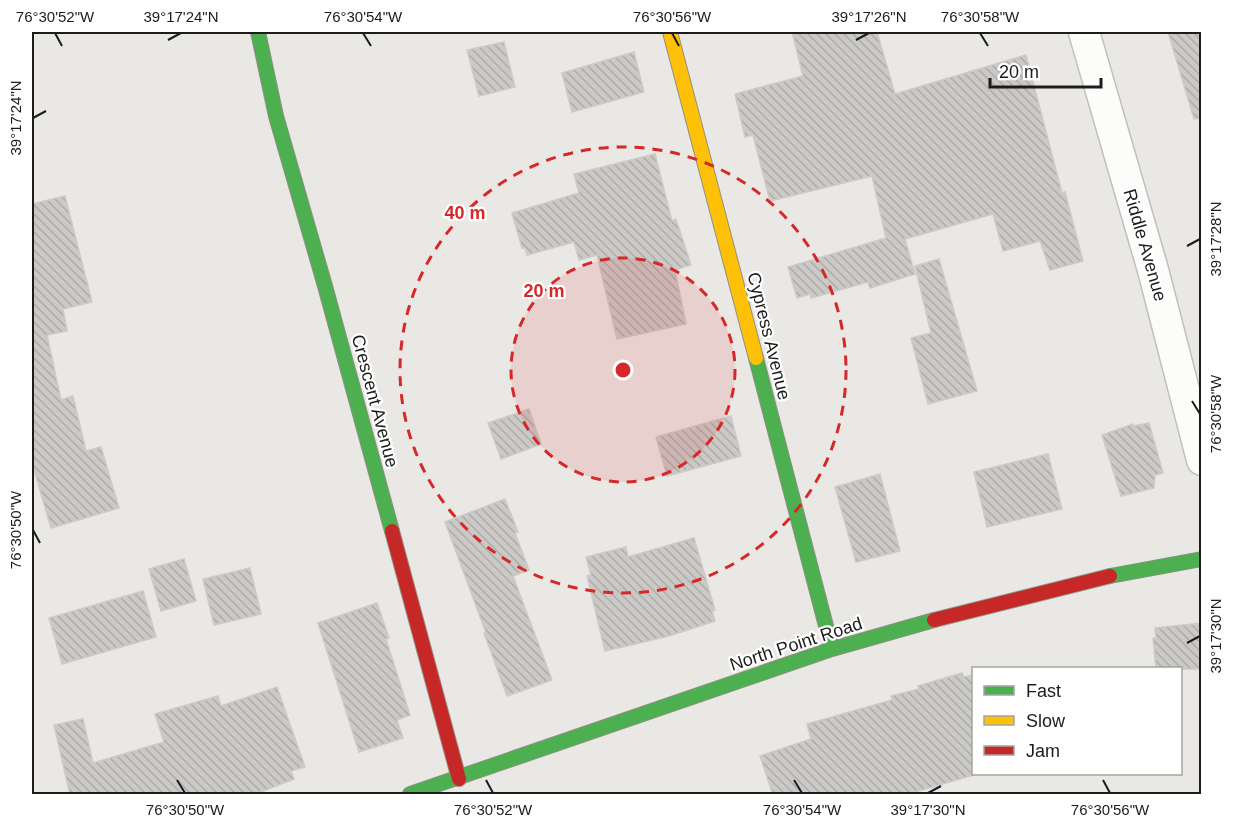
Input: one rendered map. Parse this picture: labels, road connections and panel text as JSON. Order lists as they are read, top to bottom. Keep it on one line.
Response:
{"streets":{"street":["Riddle Avenue","Cypress Avenue","Crescent Avenue","North Point Road"]},"crossings":[["Cypress Avenue","North Point Road"],["Crescent Avenue","North Point Road"]],"legend":["Fast","Slow","Jam"],"scale_bar":"20 m","coordinates":["76°30'52\"W","39°17'24\"N","76°30'54\"W","76°30'56\"W","39°17'26\"N","76°30'58\"W","39°17'28\"N","76°30'50\"W","39°17'30\"N"],"rings":["40 m","20 m"]}
